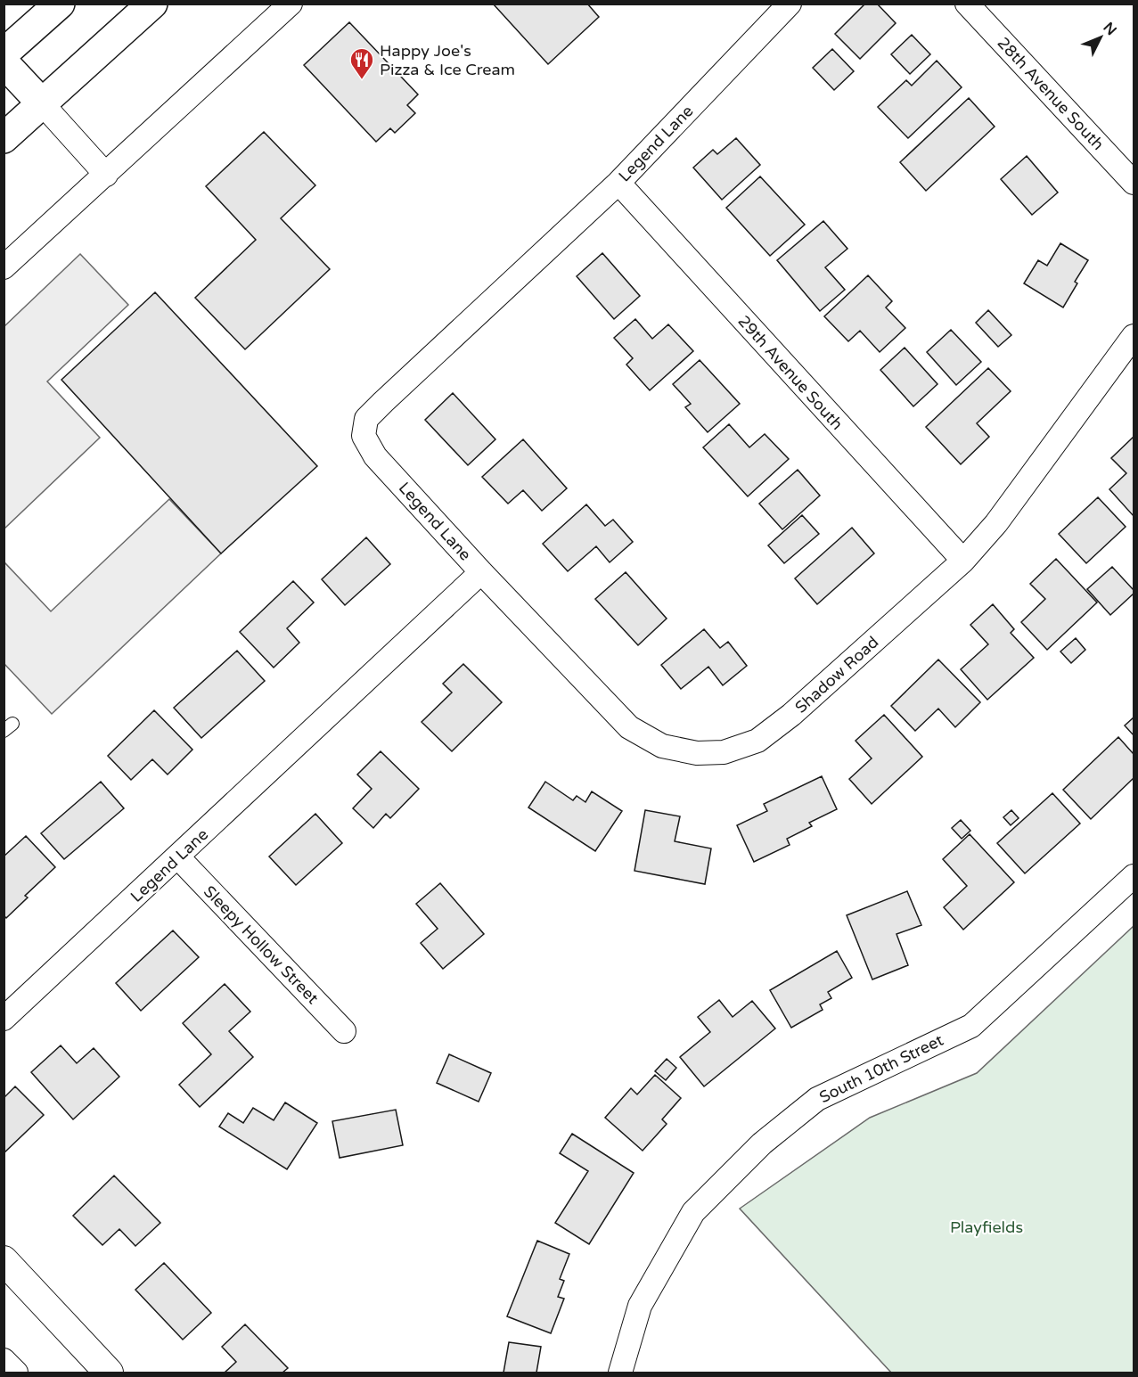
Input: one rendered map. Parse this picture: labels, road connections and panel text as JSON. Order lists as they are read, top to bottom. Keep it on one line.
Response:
{"streets":{"street":["28th Avenue South","Legend Lane","29th Avenue South","Shadow Road","Sleepy Hollow Street","South 10th Street"]},"crossings":[["Legend Lane","29th Avenue South"],["Legend Lane","Shadow Road"],["Legend Lane","Sleepy Hollow Street"],["29th Avenue South","Shadow Road"]],"parks":["Playfields"],"places":{"restaurant":["Happy Joe's Pizza & Ice Cream"]},"north":"top right"}
